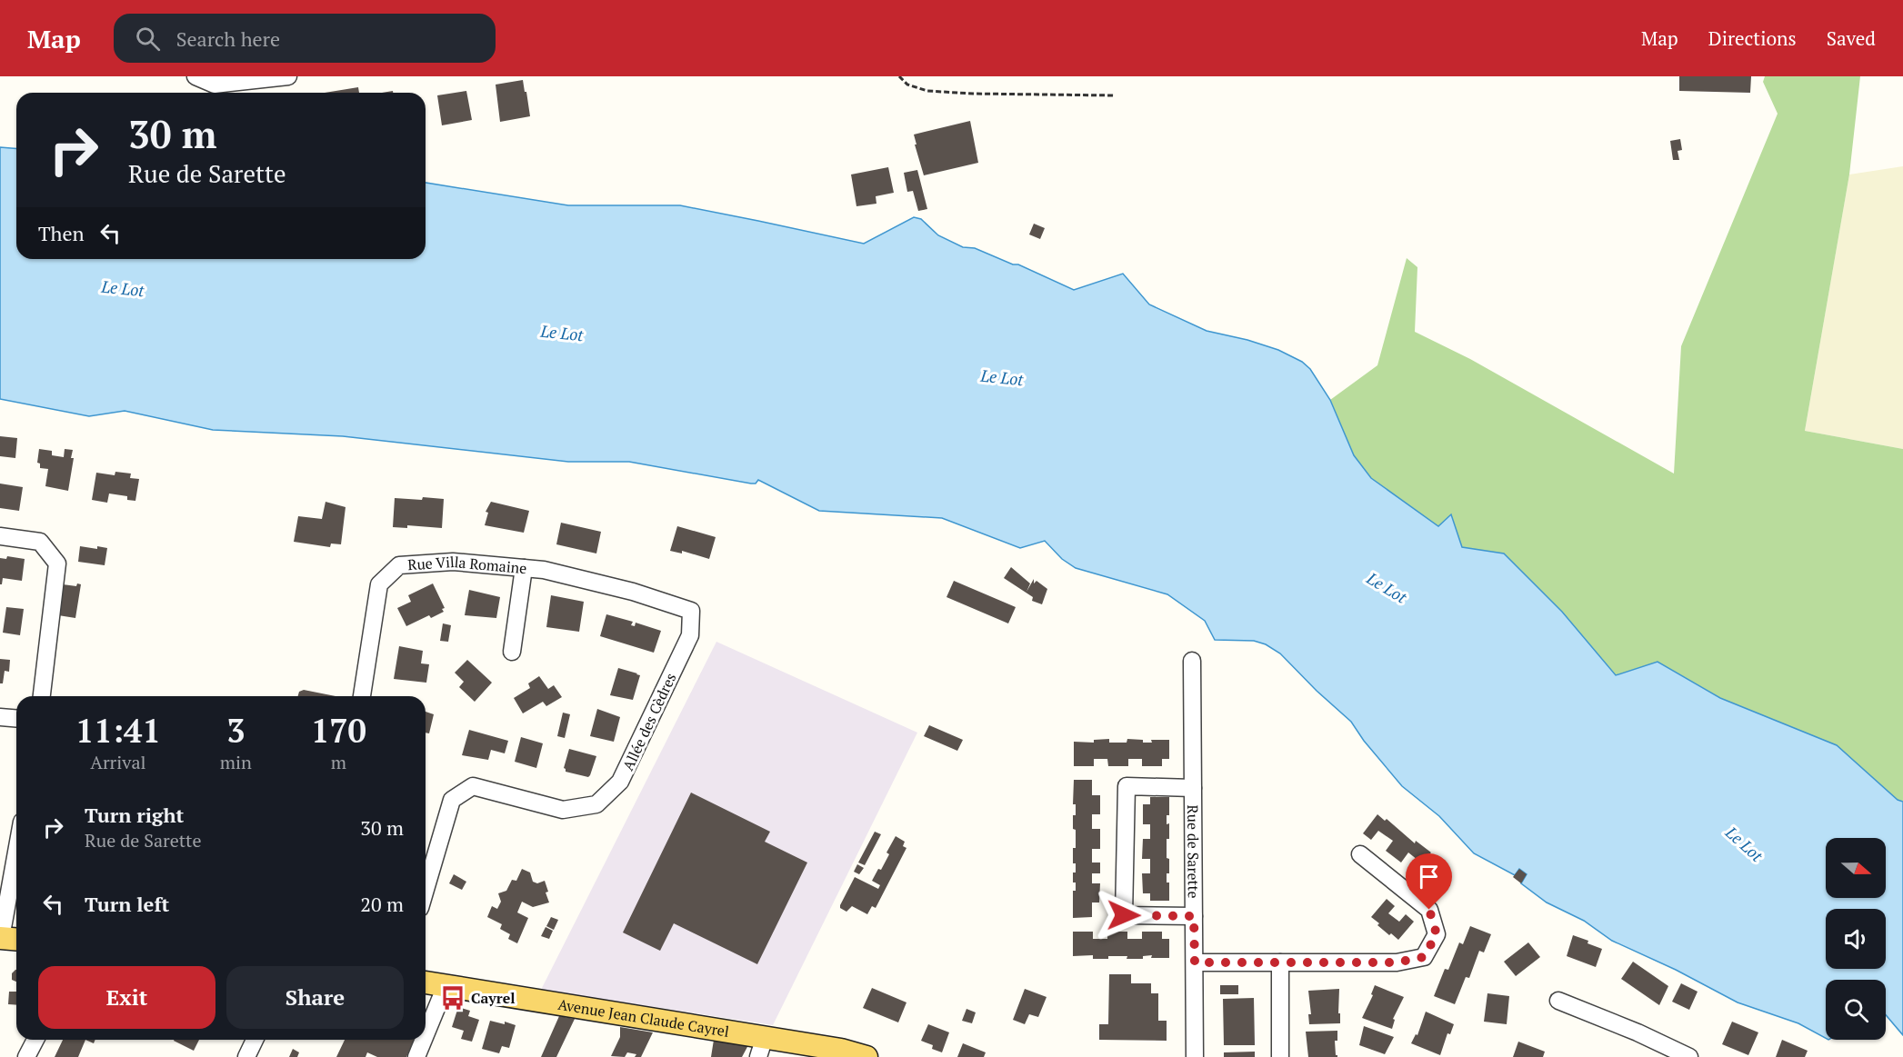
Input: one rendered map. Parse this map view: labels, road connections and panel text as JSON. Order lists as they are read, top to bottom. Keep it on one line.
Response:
{"streets":{"main road":["Avenue Jean Claude Cayrel"],"street":["Rue Villa Romaine","Allée des Cèdres","Rue de Sarette"]},"crossings":[["Rue Villa Romaine","Allée des Cèdres"]],"water":["Le Lot"],"places":{"bus stop":["Cayrel"]},"north":"right","page":{"header":"Map","search":"Search here","nav":["Map","Directions","Saved"],"turn":["30 m","Rue de Sarette"],"then":"Then","eta":["11:41","Arrival","3","min","170","m"],"list":[{"name":"Turn right","note":"Rue de Sarette","value":"30 m"},{"name":"Turn left","value":"20 m"}],"buttons":["Exit","Share"]}}
